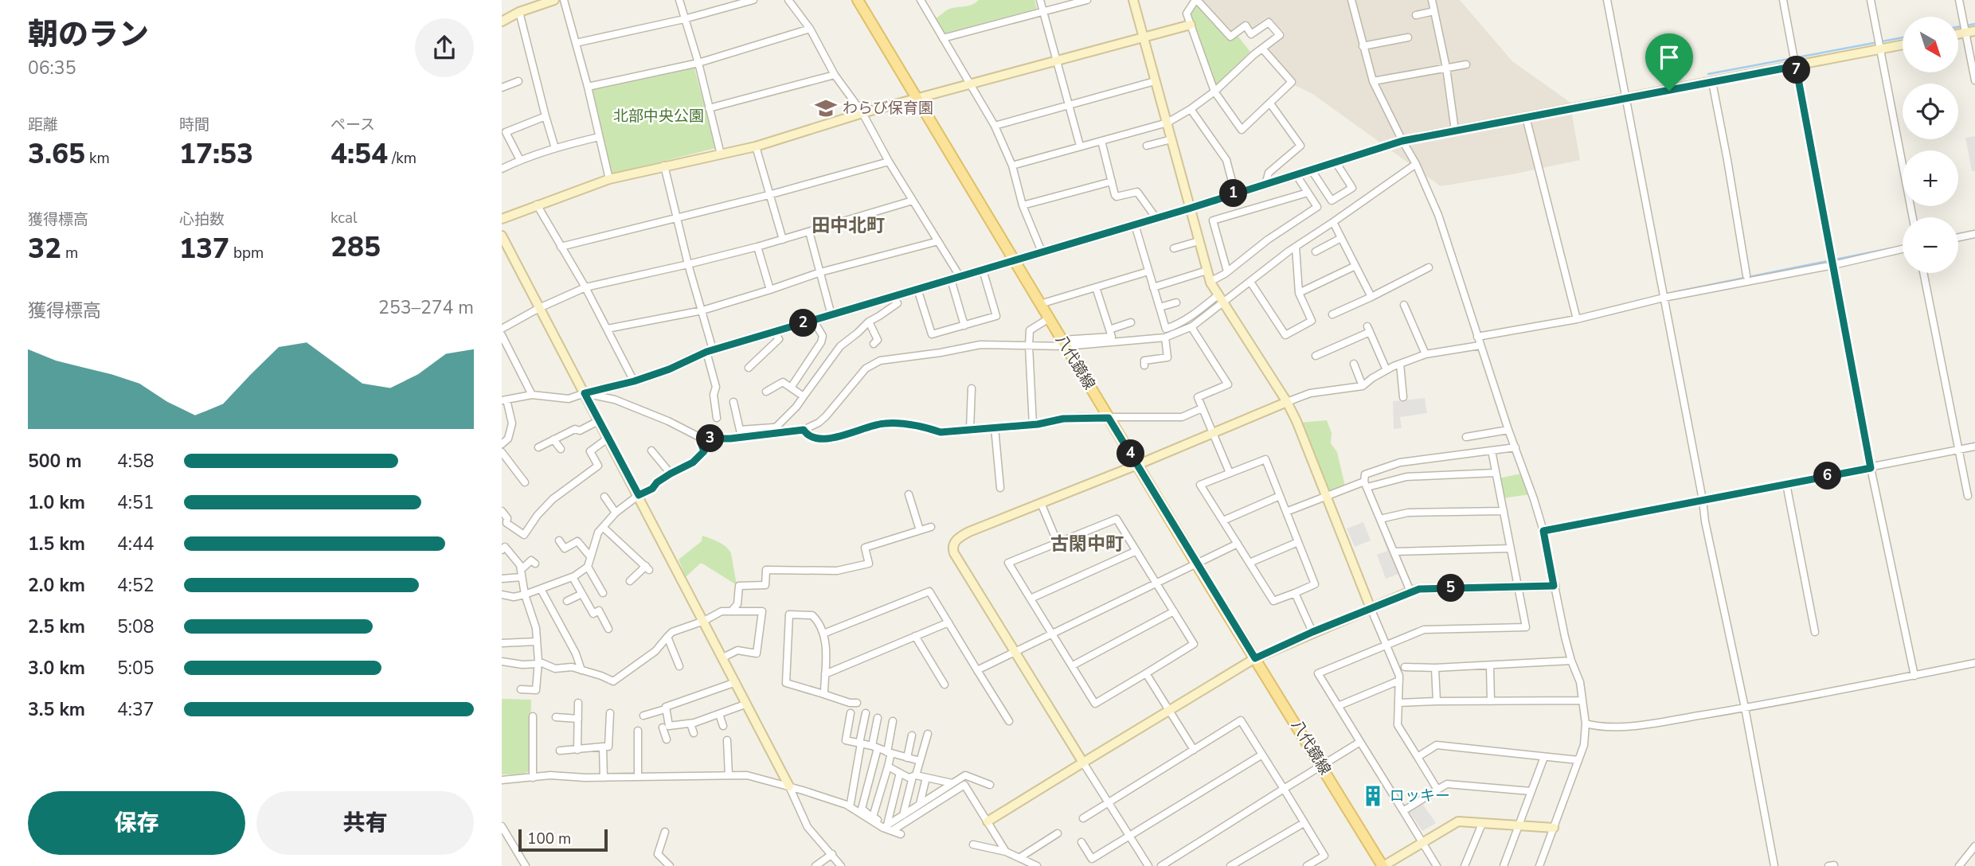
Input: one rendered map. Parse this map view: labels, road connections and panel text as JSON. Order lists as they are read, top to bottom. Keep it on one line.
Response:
{"streets":{"main road":["八代鏡線"]},"districts":["田中北町","古閑中町"],"parks":["北部中央公園"],"places":{"school or university":["わらび保育園"],"building":["ロッキー"]},"scale_bar":"100 m","north":"bottom right","page":{"heading":["朝のラン","06:35"],"map_buttons":["+","−"],"pins":["7","1","2","3","4","6","5"],"stats":[["距離","3.65 km"],["時間","17:53"],["ペース","4:54 /km"],["獲得標高","32 m"],["心拍数","137 bpm"],["kcal","285"]],"chart":["獲得標高","253–274 m"],"list":[{"name":"500 m","note":"4:58"},{"name":"1.0 km","note":"4:51"},{"name":"1.5 km","note":"4:44"},{"name":"2.0 km","note":"4:52"},{"name":"2.5 km","note":"5:08"},{"name":"3.0 km","note":"5:05"},{"name":"3.5 km","note":"4:37"}],"buttons":["保存","共有"],"scale":"100 m"}}
